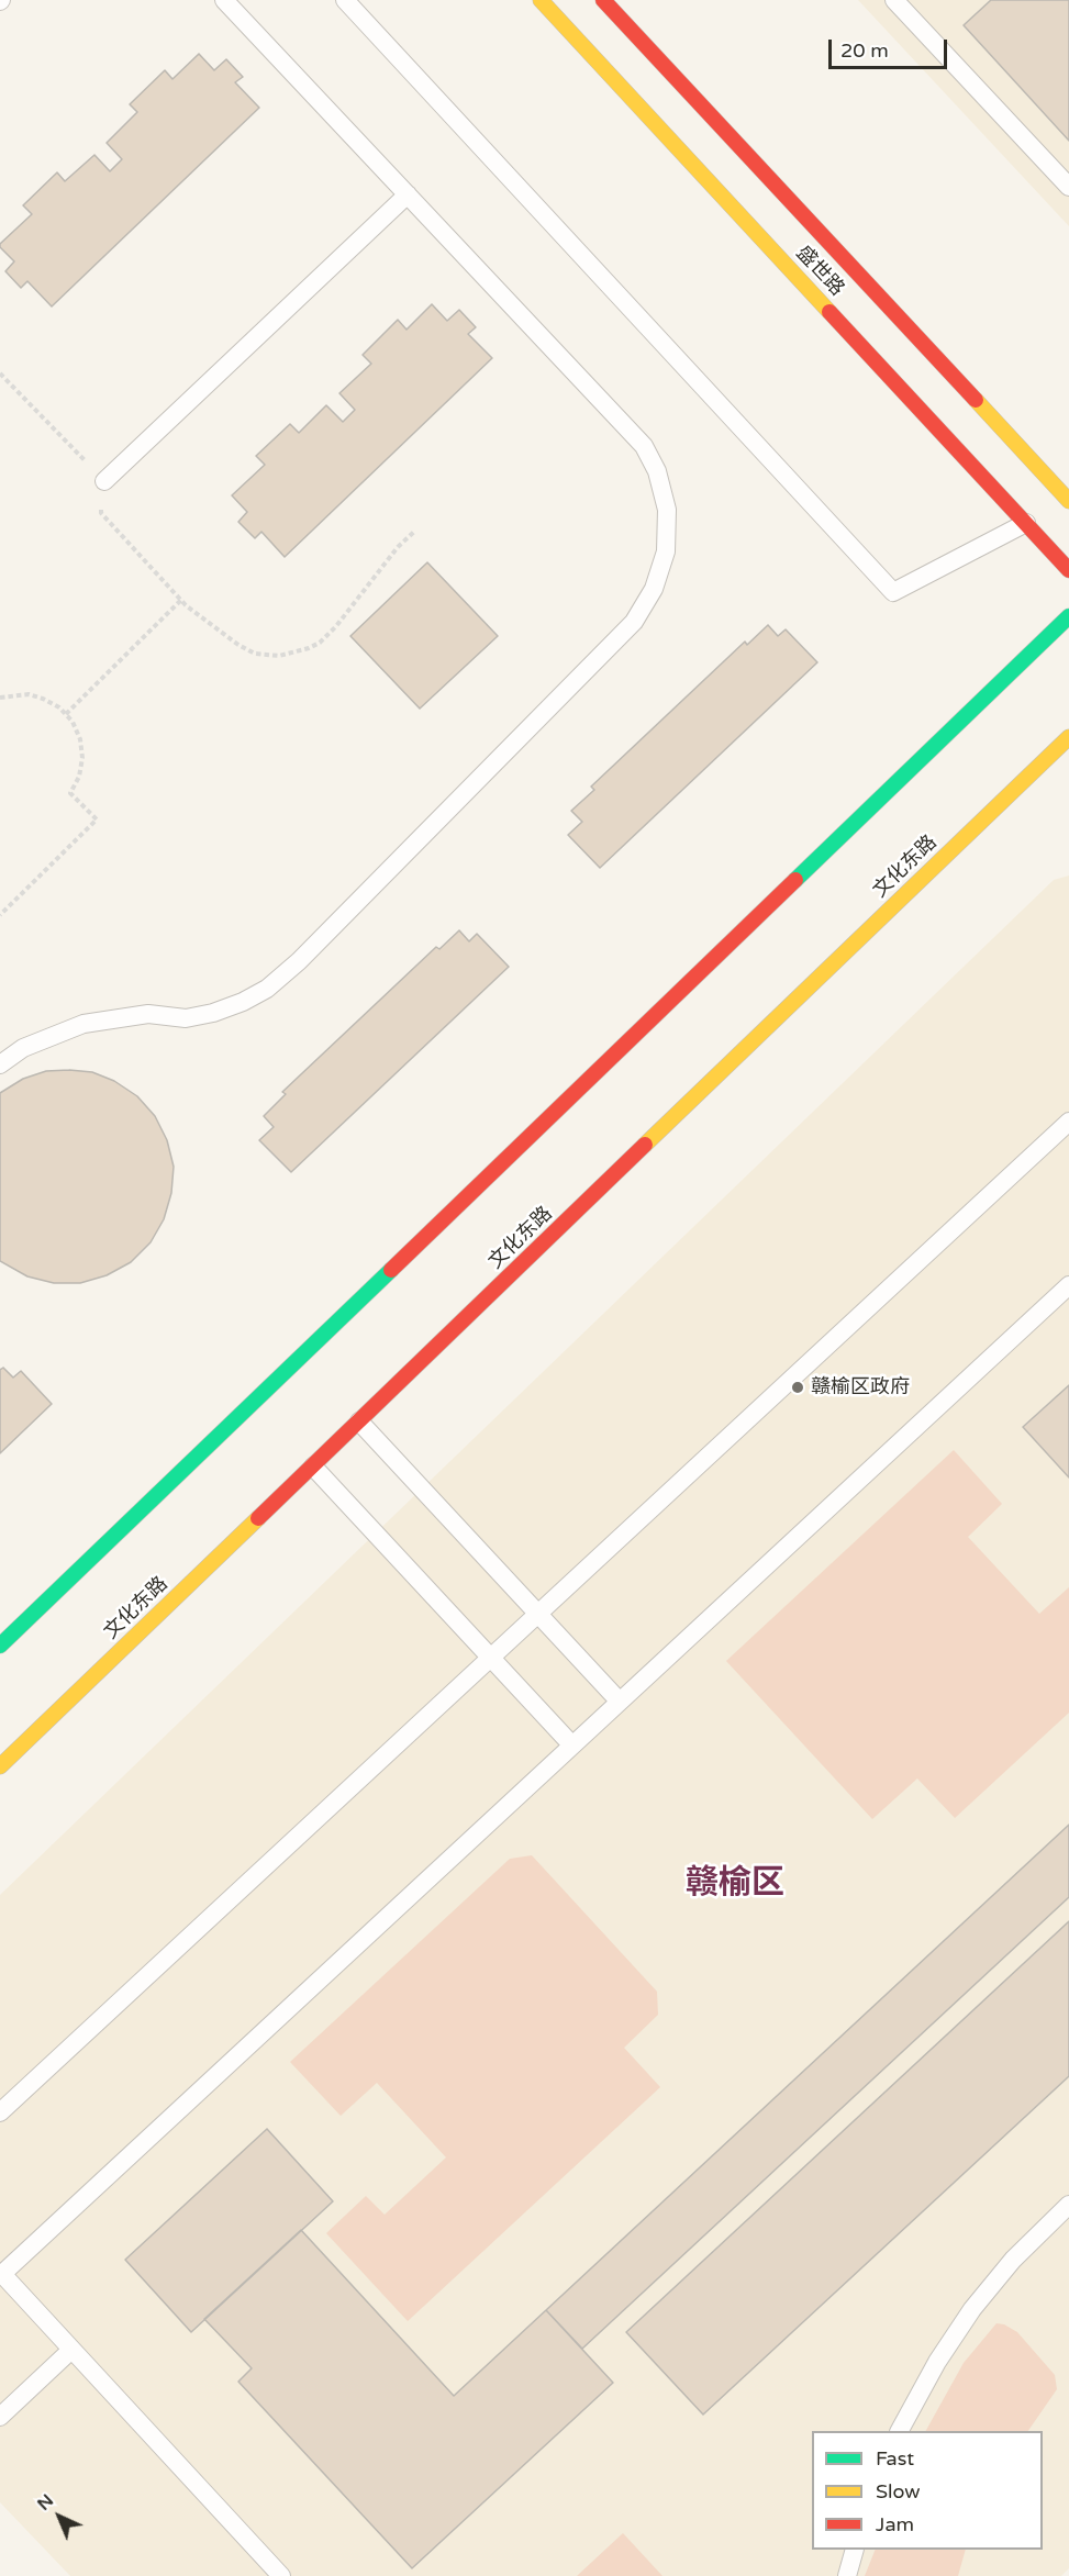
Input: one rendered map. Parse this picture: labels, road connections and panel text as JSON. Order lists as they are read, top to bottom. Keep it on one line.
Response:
{"streets":{"main road":["盛世路","文化东路"]},"districts":["赣榆区"],"places":["赣榆区政府"],"legend":["Fast","Slow","Jam"],"scale_bar":"20 m","north":"top left"}
